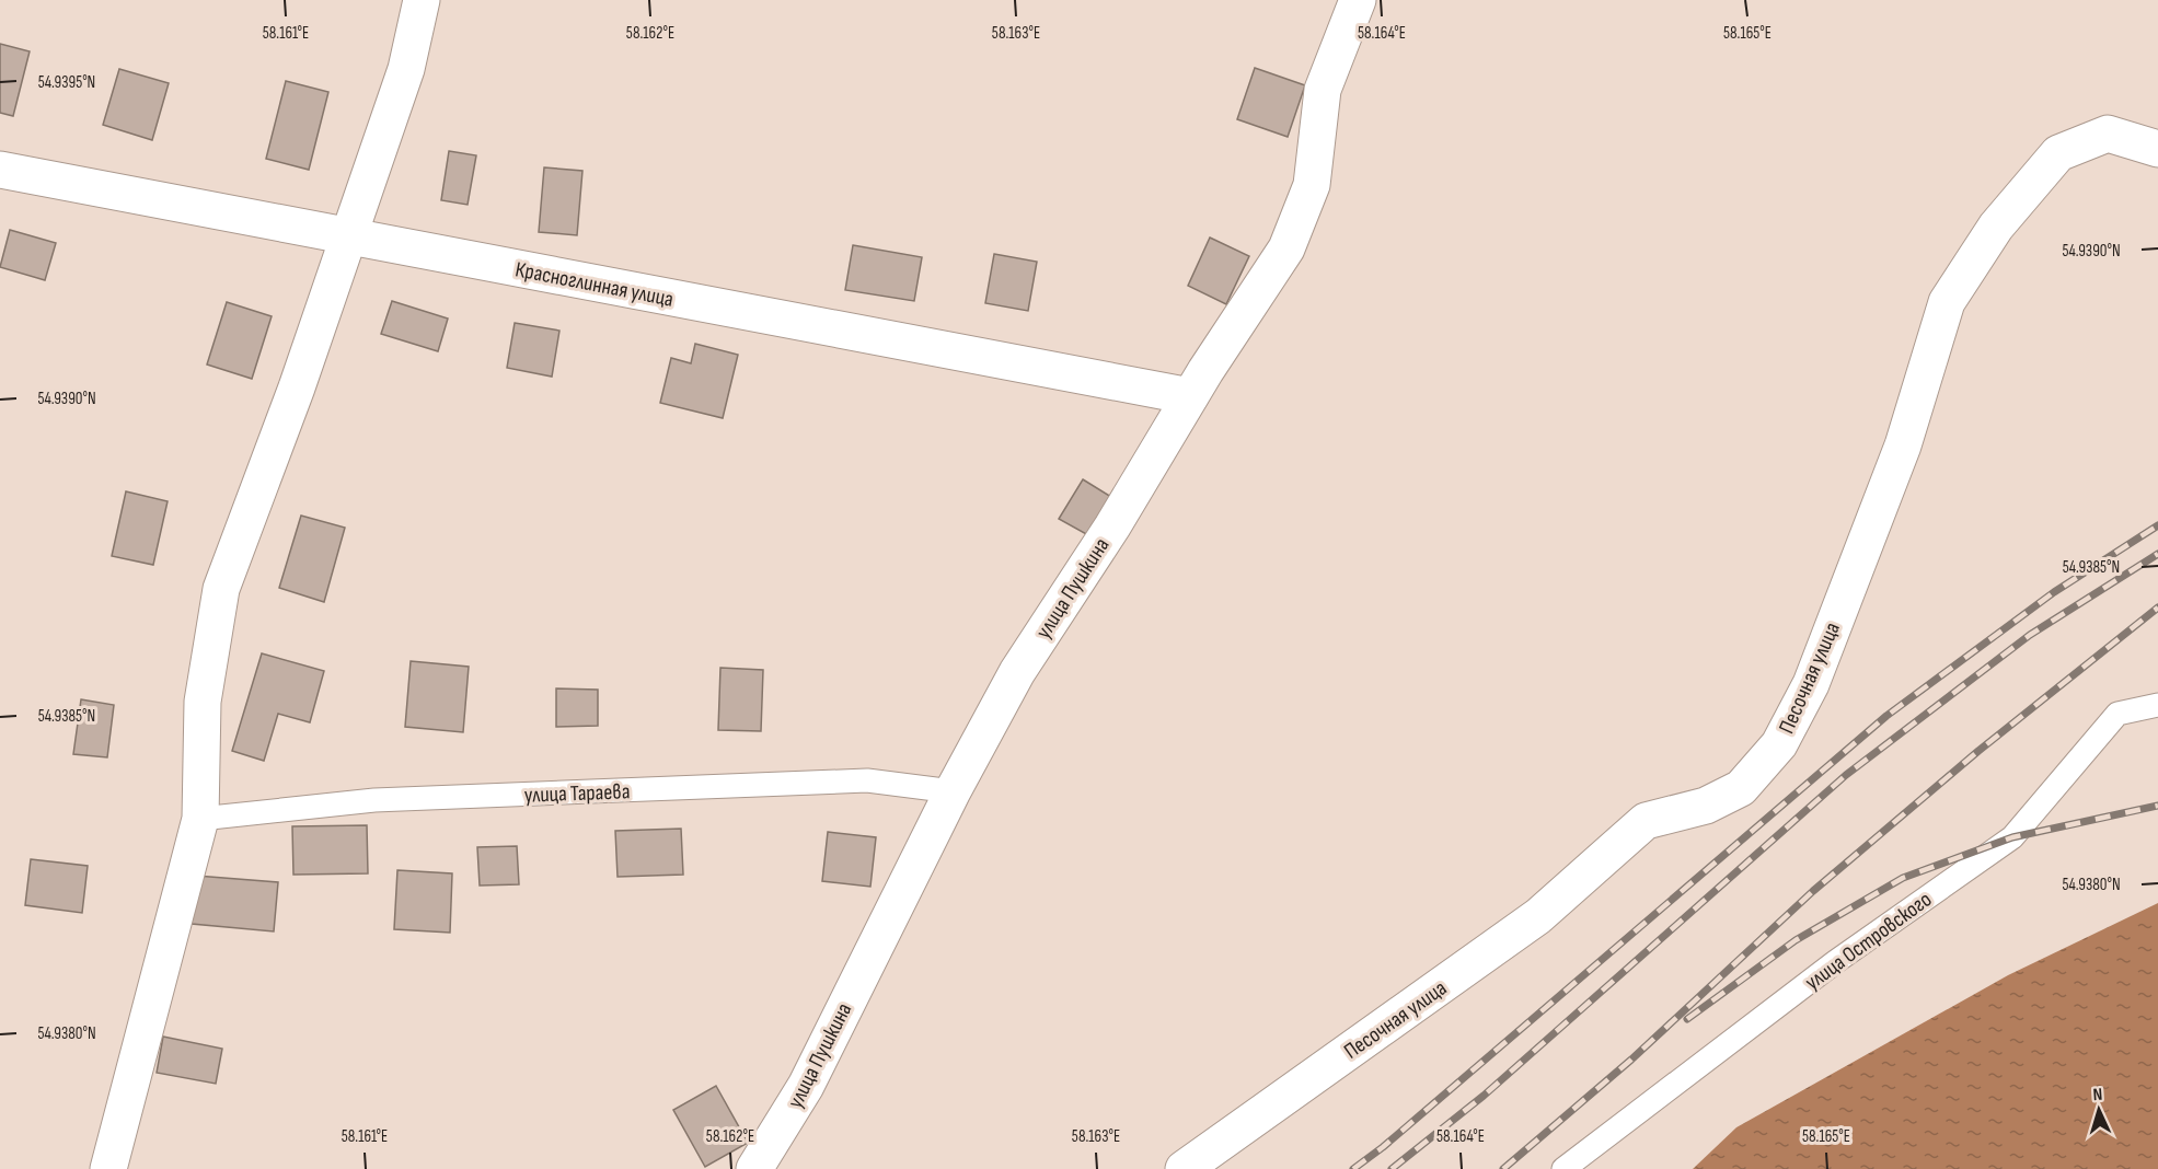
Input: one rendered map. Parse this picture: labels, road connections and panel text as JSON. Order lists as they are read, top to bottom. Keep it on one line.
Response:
{"streets":{"street":["Красноглинная улица","улица Пушкина","Песочная улица"],"lane":["улица Тараева","улица Островского"]},"crossings":[["Красноглинная улица","улица Пушкина"],["улица Пушкина","улица Тараева"]],"north":"top","coordinates":["58.161°E","58.162°E","58.163°E","58.164°E","58.165°E","54.9395°N","54.9390°N","54.9385°N","54.9380°N"]}
